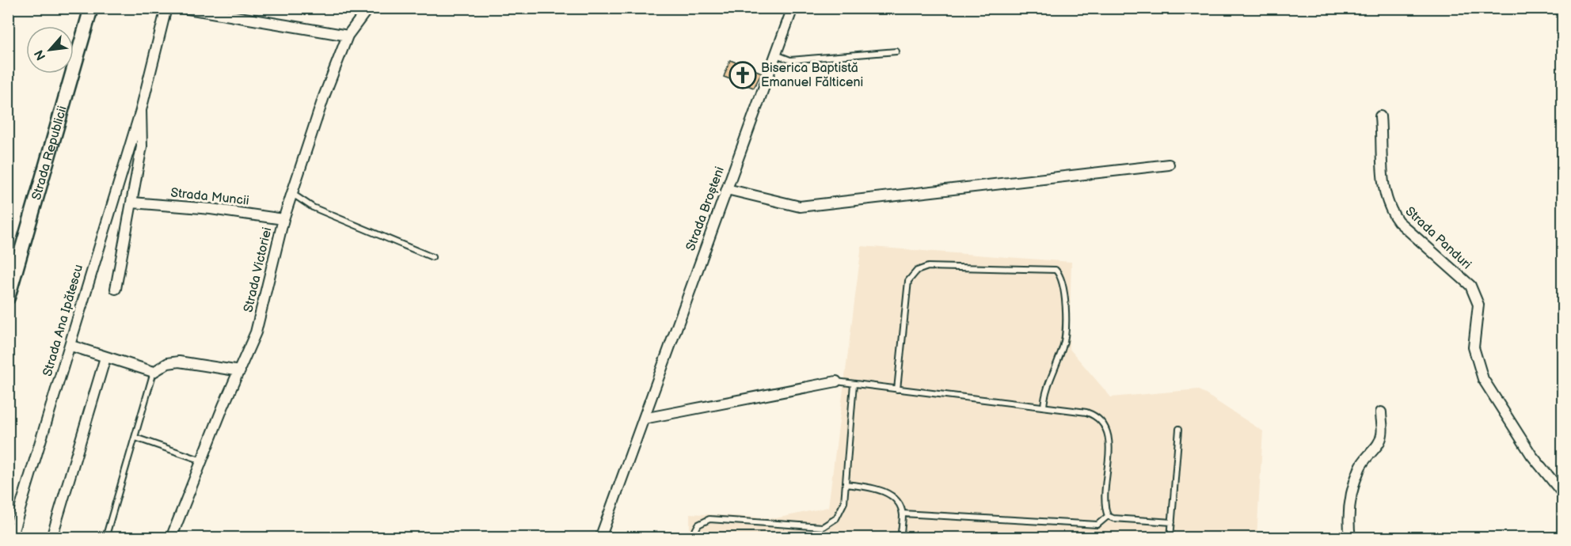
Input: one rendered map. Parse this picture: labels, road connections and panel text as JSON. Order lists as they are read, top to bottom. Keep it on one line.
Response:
{"streets":{"main road":["Strada Republicii"],"street":["Strada Muncii","Strada Broșteni","Strada Panduri","Strada Victoriei","Strada Ana Ipătescu"]},"crossings":[["Strada Muncii","Strada Victoriei"],["Strada Muncii","Strada Ana Ipătescu"]],"places":{"church":["Biserica Baptistă Emanuel Fălticeni"]},"north":"bottom left"}
